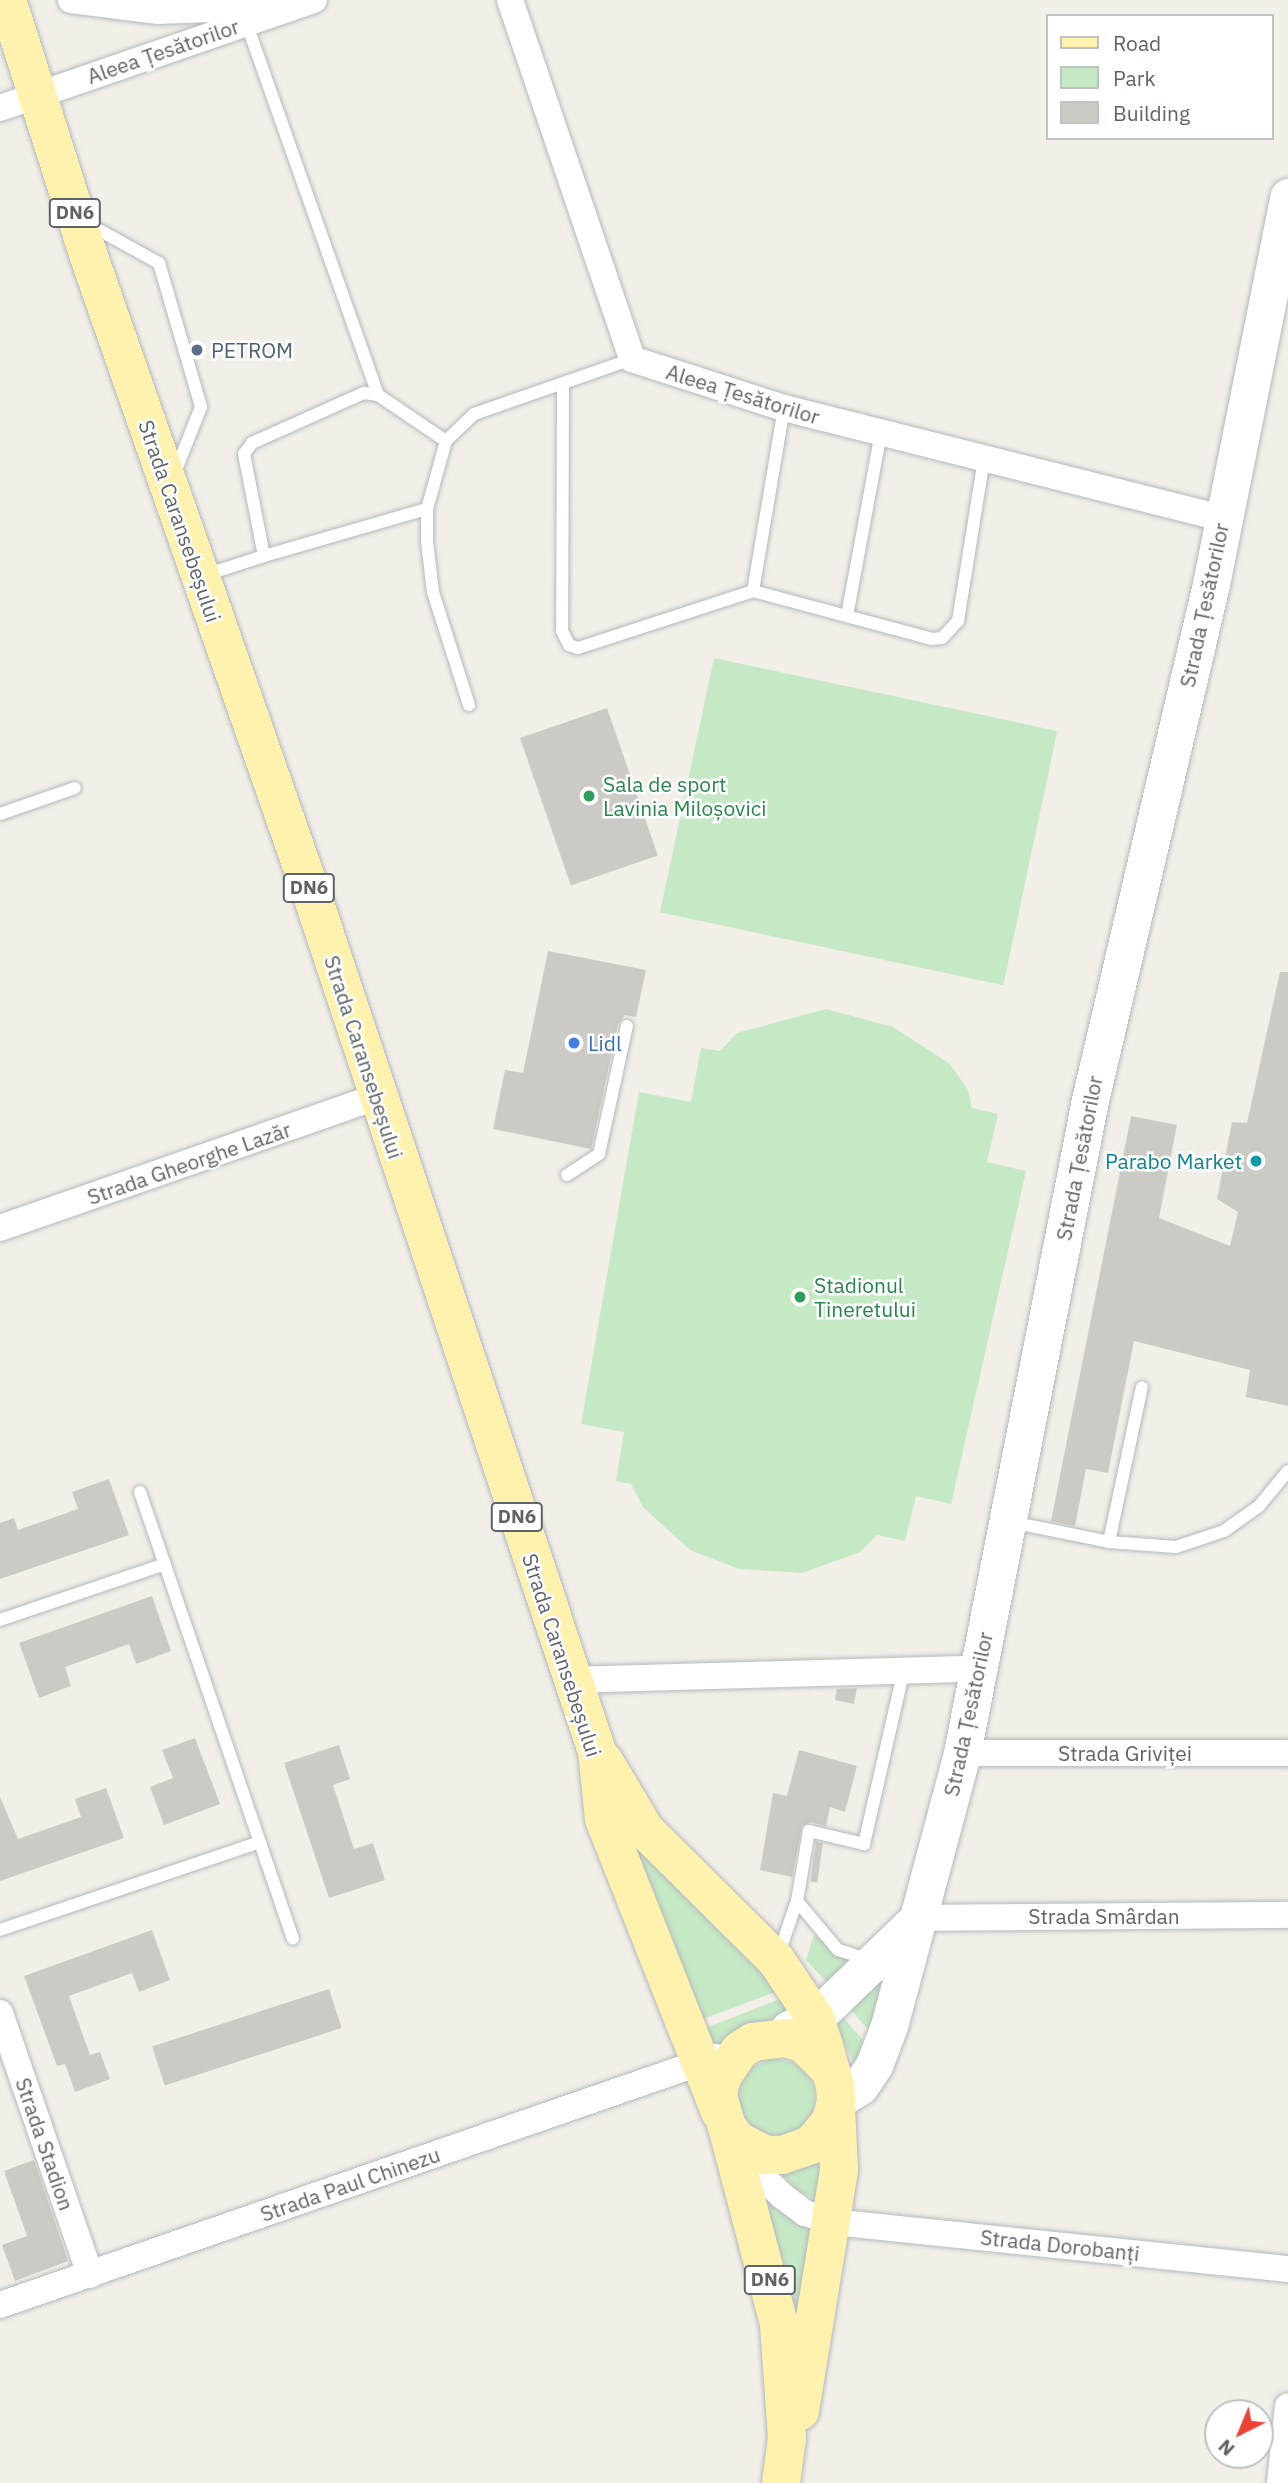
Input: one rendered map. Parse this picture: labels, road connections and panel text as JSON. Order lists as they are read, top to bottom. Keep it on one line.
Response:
{"streets":{"main road":["DN6","Strada Caransebeșului","Strada Țesătorilor"],"street":["Aleea Țesătorilor","Strada Gheorghe Lazăr","Strada Griviței","Strada Smârdan","Strada Stadion","Strada Paul Chinezu","Strada Dorobanți"]},"crossings":[["Aleea Țesătorilor","Strada Caransebeșului"],["Aleea Țesătorilor","Strada Țesătorilor"],["DN6","Strada Caransebeșului"],["DN6","Strada Țesătorilor"],["DN6","Strada Paul Chinezu"],["DN6","Strada Dorobanți"],["Strada Caransebeșului","Strada Țesătorilor"],["Strada Caransebeșului","Strada Gheorghe Lazăr"],["Strada Caransebeșului","Strada Paul Chinezu"],["Strada Caransebeșului","Strada Dorobanți"],["Strada Țesătorilor","Strada Griviței"],["Strada Țesătorilor","Strada Smârdan"],["Strada Țesătorilor","Strada Paul Chinezu"],["Strada Țesătorilor","Strada Dorobanți"],["Strada Stadion","Strada Paul Chinezu"],["Strada Paul Chinezu","Strada Dorobanți"]],"places":["PETROM","Sala de sport Lavinia Miloșovici","Lidl","Parabo Market","Stadionul Tineretului"],"legend":["Road","Park","Building"],"north":"bottom left"}
